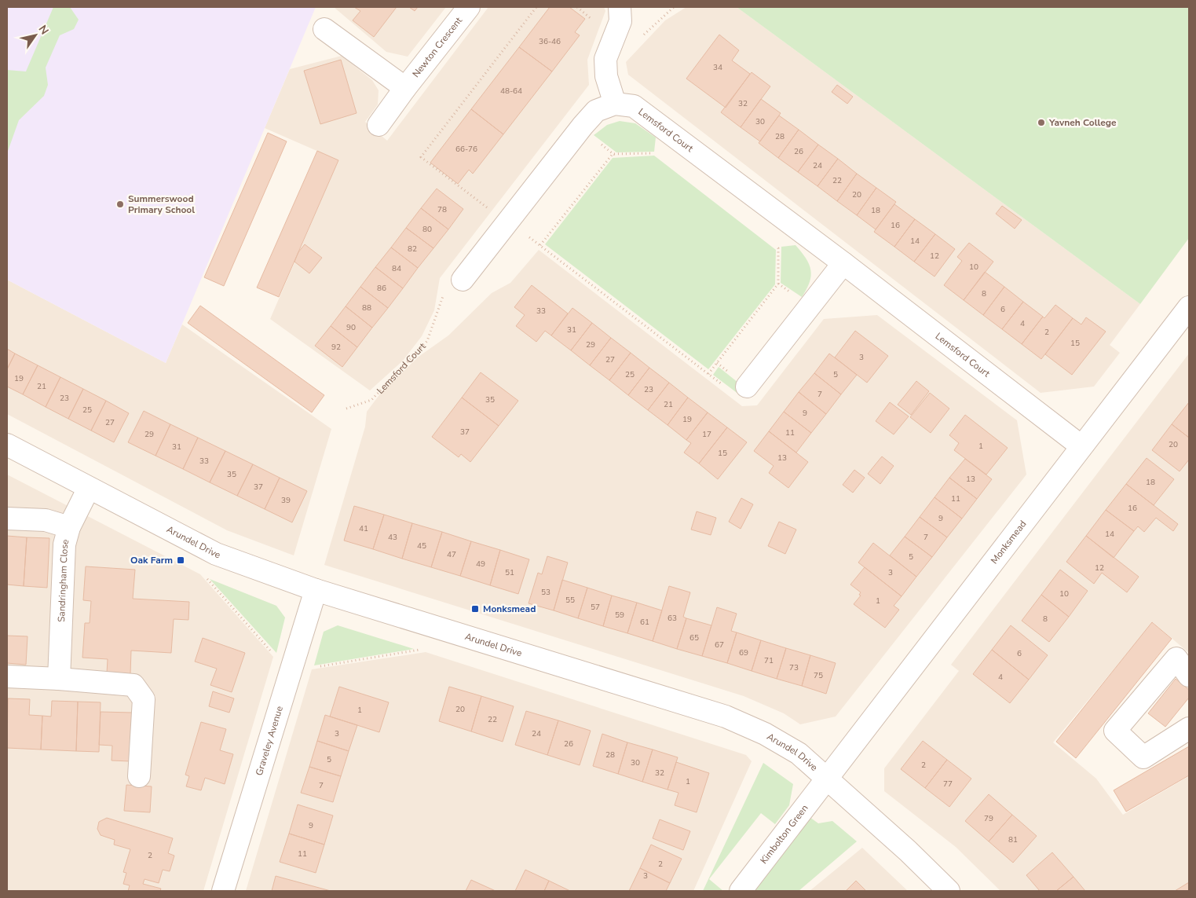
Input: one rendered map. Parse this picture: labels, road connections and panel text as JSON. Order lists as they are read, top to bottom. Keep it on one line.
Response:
{"streets":{"street":["Newton Crescent","Lemsford Court","Arundel Drive","Monksmead","Sandringham Close","Graveley Avenue","Kimbolton Green"]},"crossings":[["Lemsford Court","Monksmead"],["Arundel Drive","Monksmead"],["Arundel Drive","Sandringham Close"],["Arundel Drive","Graveley Avenue"],["Arundel Drive","Kimbolton Green"],["Monksmead","Kimbolton Green"]],"places":{"other":["Yavneh College","Summerswood Primary School"],"transit":["Oak Farm","Monksmead"]},"house_numbers":["36-46","34","48-64","32","30","28","66-76","26","24","22","20","78","18","16","80","14","82","12","10","84","86","8","88","6","33","4","90","31","2","15","29","92","3","27","25","5","19","21","23","7","23","35","21","25","9","19","27","37","11","29","17","20","1","31","15","13","33","35","13","18","37","11","39","16","9","41","14","43","7","45","47","5","49","12","51","3","53","10","55","1","57","59","63","8","61","65","67","69","6","71","73","75","4","20","1","22","3","24","26","28","5","30","2","32","1","77","7","79","9","81","11","2","2","3"],"north":"top right"}
